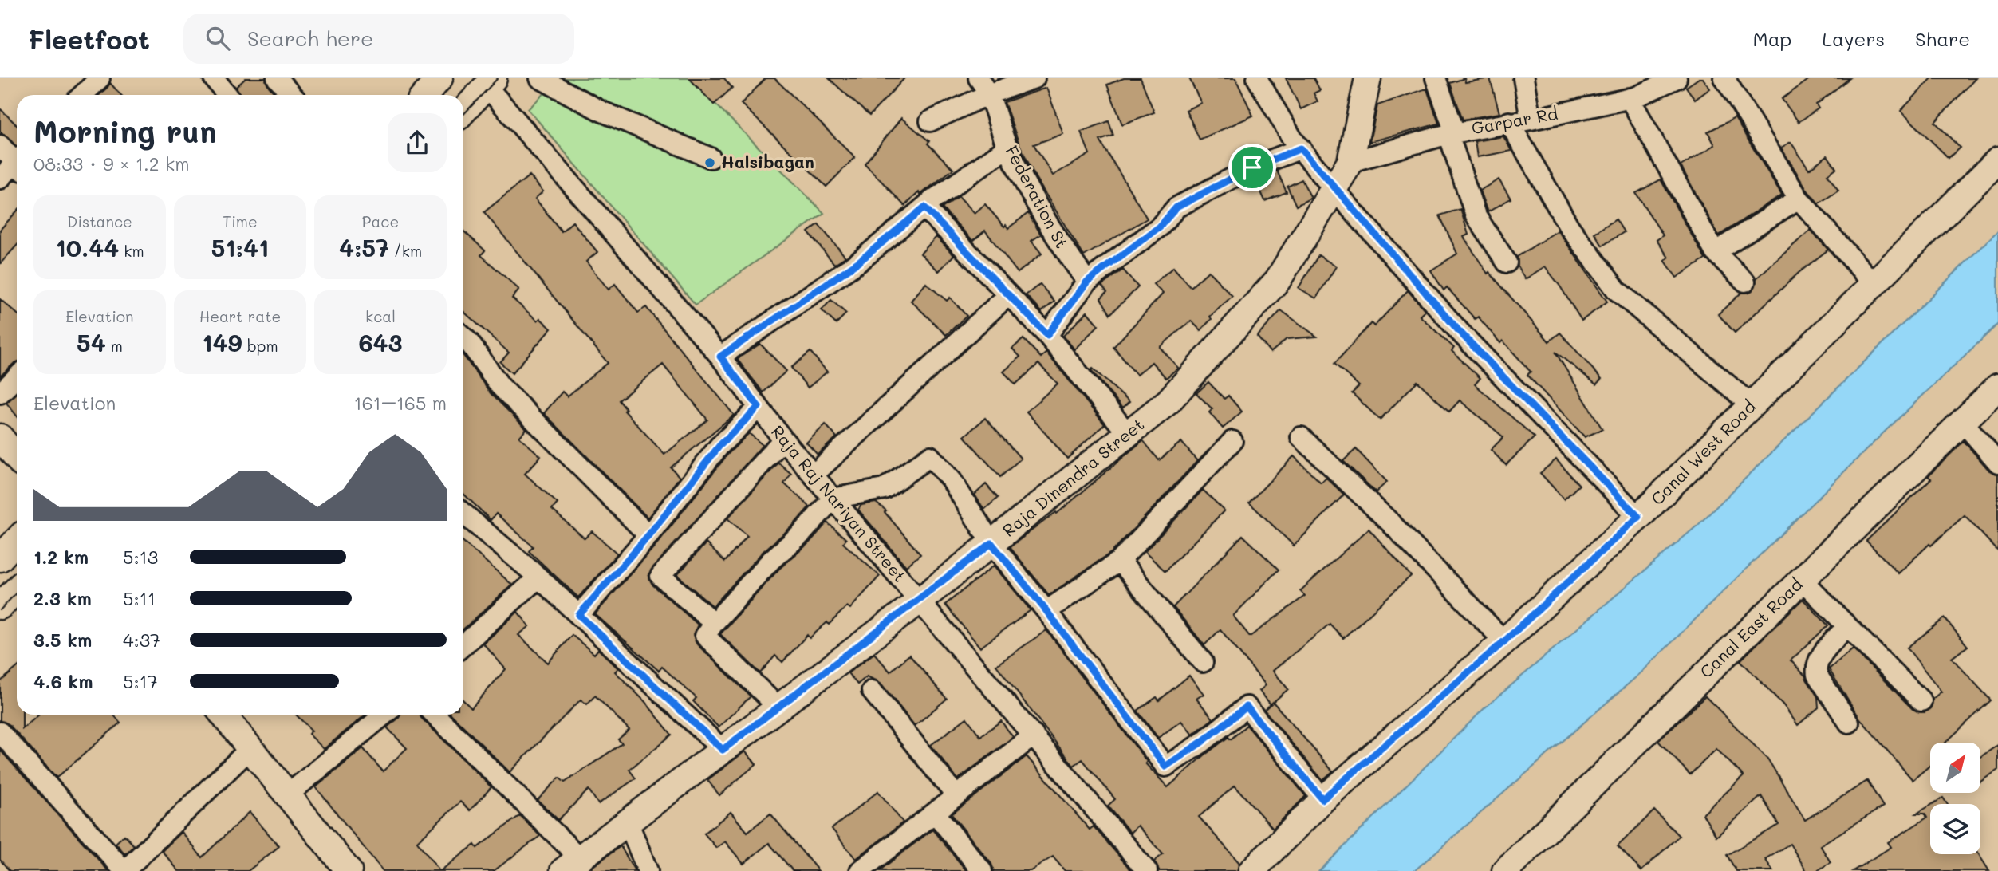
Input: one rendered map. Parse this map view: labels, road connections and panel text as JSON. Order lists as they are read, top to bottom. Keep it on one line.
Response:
{"streets":{"main road":["Canal West Road","Raja Dinendra Street","Canal East Road"],"street":["Garpar Rd","Federation St","Raja Raj Nariyan Street"]},"crossings":[["Garpar Rd","Raja Dinendra Street"],["Raja Dinendra Street","Raja Raj Nariyan Street"]],"places":["Halsibagan"],"north":"top right","page":{"header":"Fleetfoot","search":"Search here","nav":["Map","Layers","Share"],"heading":["Morning run","08:33 · 9 × 1.2 km"],"stats":[["Distance","10.44 km"],["Time","51:41"],["Pace","4:57 /km"],["Elevation","54 m"],["Heart rate","149 bpm"],["kcal","643"]],"chart":["Elevation","161–165 m"],"list":[{"name":"1.2 km","note":"5:13"},{"name":"2.3 km","note":"5:11"},{"name":"3.5 km","note":"4:37"},{"name":"4.6 km","note":"5:17"}]}}
